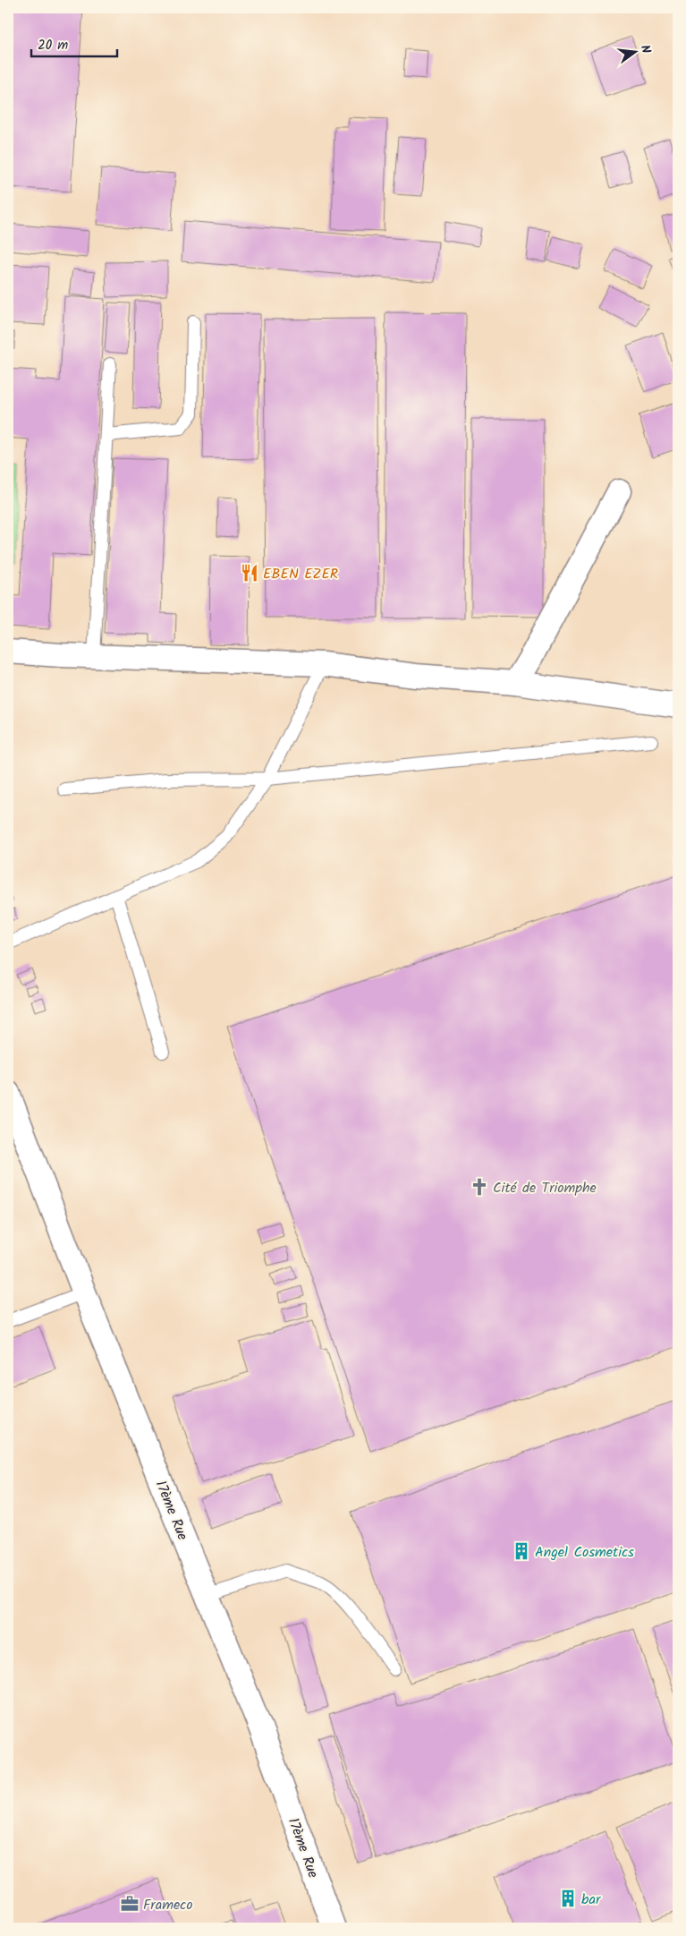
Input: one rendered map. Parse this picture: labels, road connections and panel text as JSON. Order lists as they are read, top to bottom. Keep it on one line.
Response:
{"streets":{"street":["17ème Rue"]},"places":{"restaurant":["EBEN EZER"],"church":["Cité de Triomphe"],"building":["Angel Cosmetics","bar"],"office":["Frameco"]},"scale_bar":"20 m","north":"right"}
